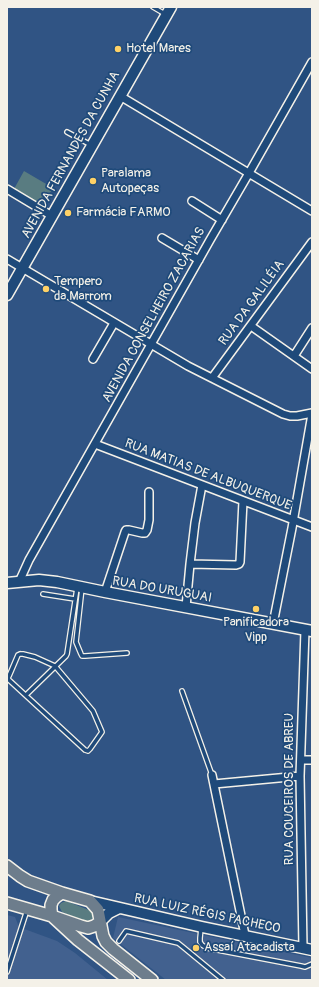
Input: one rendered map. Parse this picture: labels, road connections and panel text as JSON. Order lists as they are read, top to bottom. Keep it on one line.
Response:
{"streets":{"main road":["AVENIDA FERNANDES DA CUNHA","RUA DO URUGUAI","RUA LUIZ RÉGIS PACHECO"],"street":["RUA DA GALILÉIA","AVENIDA CONSELHEIRO ZACARIAS","RUA MATIAS DE ALBUQUERQUE","RUA COUCEIROS DE ABREU"]},"crossings":[["AVENIDA CONSELHEIRO ZACARIAS","RUA MATIAS DE ALBUQUERQUE"],["AVENIDA CONSELHEIRO ZACARIAS","RUA DO URUGUAI"],["RUA DO URUGUAI","RUA COUCEIROS DE ABREU"],["RUA COUCEIROS DE ABREU","RUA LUIZ RÉGIS PACHECO"]],"places":["Hotel Mares","Paralama Autopeças","Farmácia FARMO","Tempero da Marrom","Panificadora Vipp","Assaí Atacadista"]}
